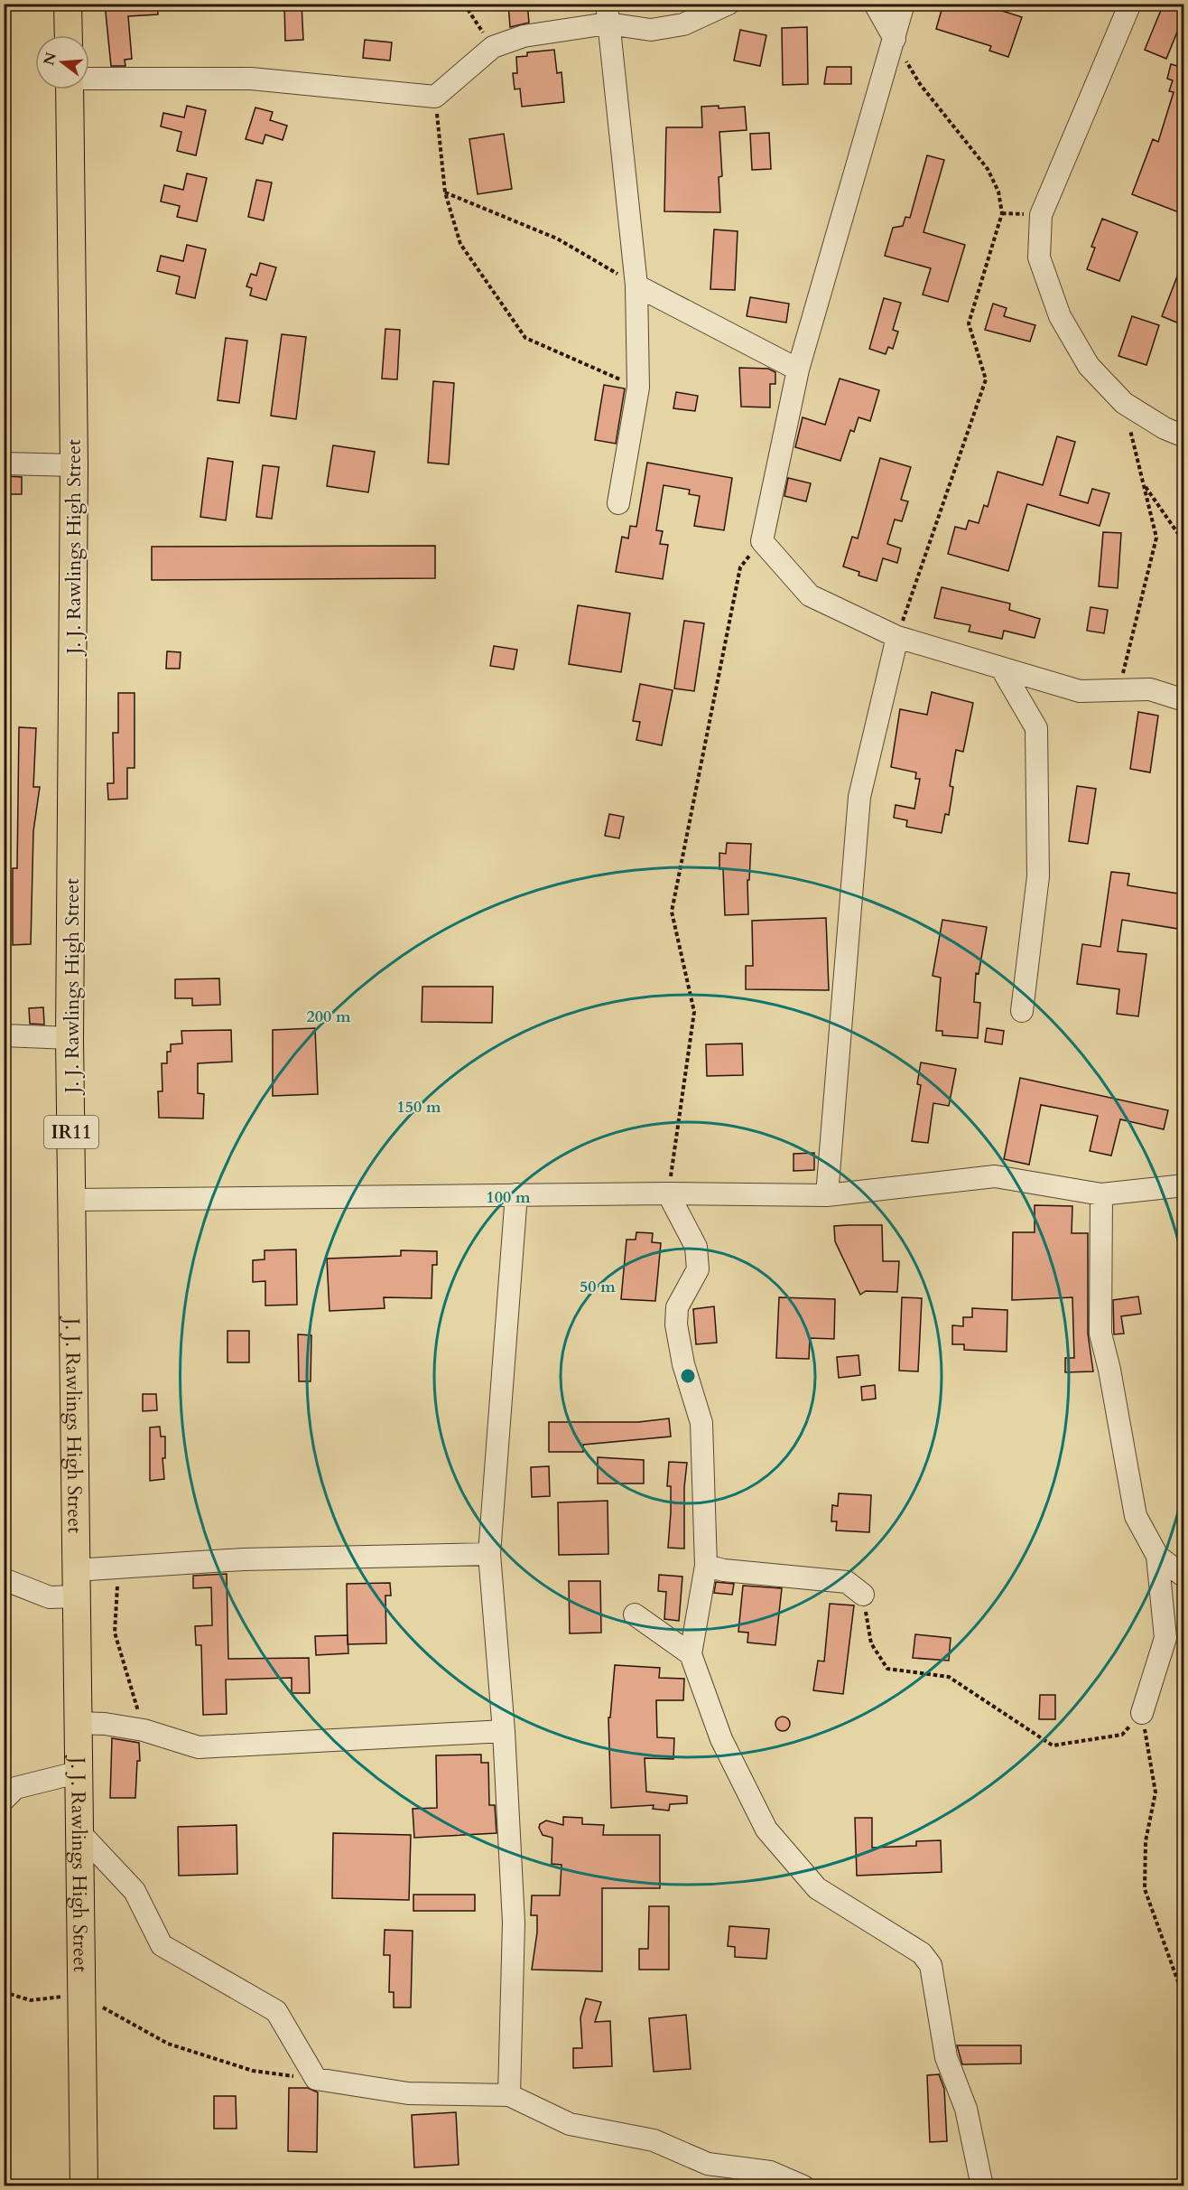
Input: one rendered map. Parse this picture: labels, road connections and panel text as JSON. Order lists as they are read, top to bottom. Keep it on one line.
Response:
{"streets":{"main road":["J. J. Rawlings High Street","IR11"]},"north":"left","rings":["200 m","150 m","100 m","50 m"]}
